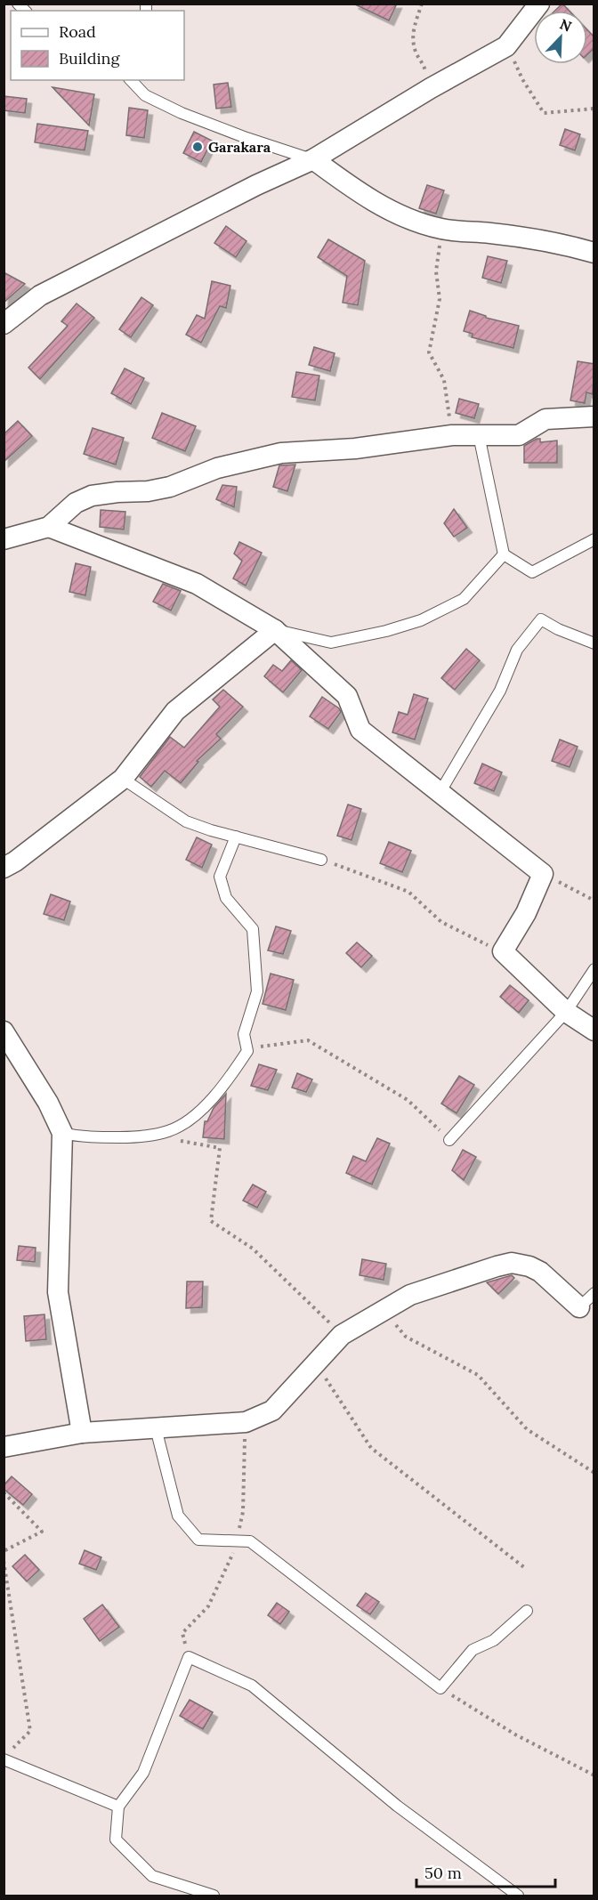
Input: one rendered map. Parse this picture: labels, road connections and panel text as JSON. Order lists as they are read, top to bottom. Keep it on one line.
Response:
{"places":["Garakara"],"legend":["Road","Building"],"scale_bar":"50 m","north":"top right"}
